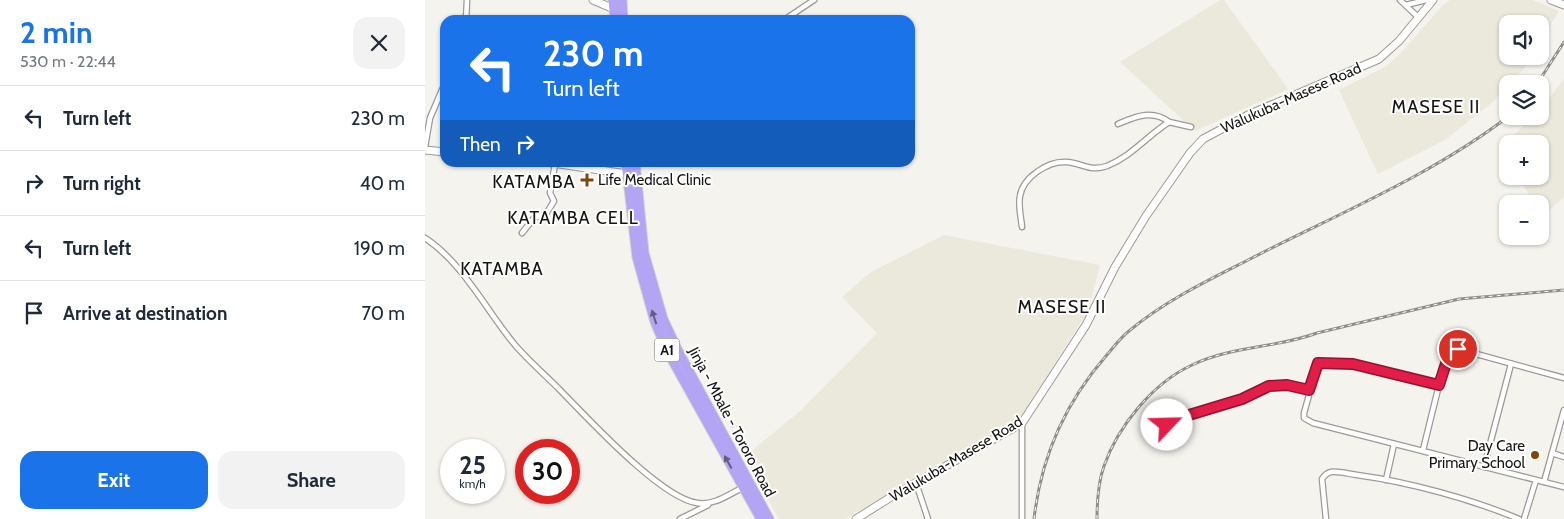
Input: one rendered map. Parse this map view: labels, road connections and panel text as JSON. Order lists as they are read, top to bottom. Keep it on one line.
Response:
{"streets":{"highway":["A1","Jinja - Mbale - Tororo Road"],"street":["Walukuba-Masese Road"]},"districts":["MASESE II","KATAMBA","KATAMBA CELL","KATAMBA","MASESE II"],"places":{"health":["Life Medical Clinic"],"other":["Day Care Primary School"]},"page":{"heading":["2 min","530 m · 22:44"],"map_buttons":["+","−"],"turn":["230 m","Turn left"],"list":[{"name":"Turn left","value":"230 m"},{"name":"Turn right","value":"40 m"},{"name":"Turn left","value":"190 m"},{"name":"Arrive at destination","value":"70 m"}],"then":"Then","speed":"25 km/h","limit":"30","buttons":["Exit","Share"]}}
